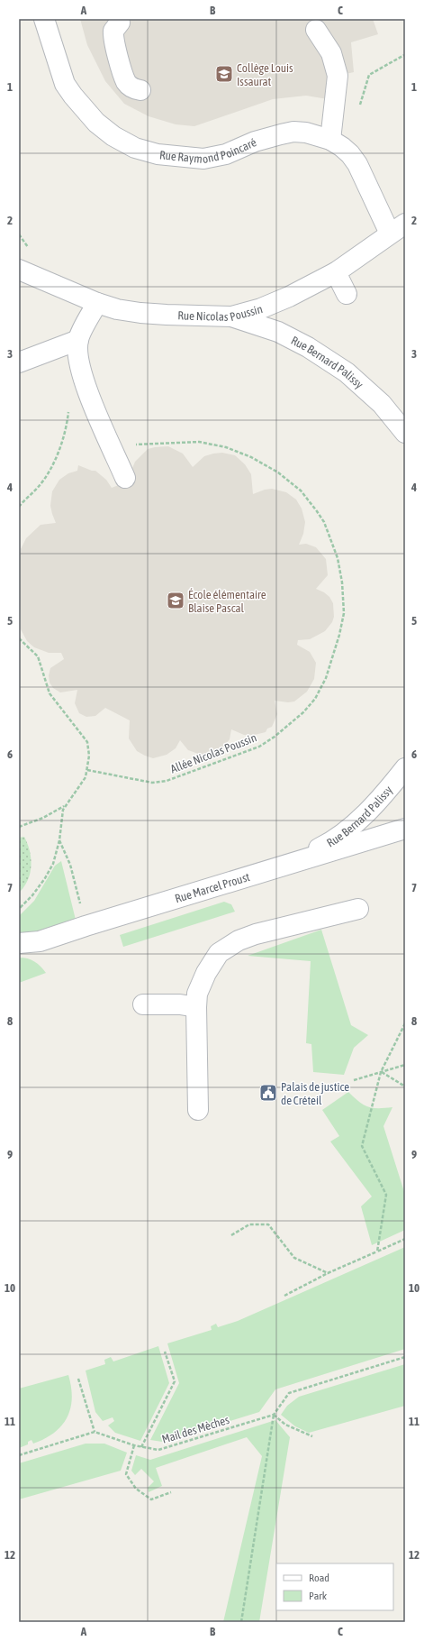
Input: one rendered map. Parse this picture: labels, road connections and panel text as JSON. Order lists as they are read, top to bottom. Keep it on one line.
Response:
{"streets":{"street":["Rue Raymond Poincaré","Rue Nicolas Poussin","Rue Bernard Palissy","Rue Marcel Proust"],"path":["Allée Nicolas Poussin","Mail des Mèches"]},"crossings":[["Rue Raymond Poincaré","Rue Nicolas Poussin"],["Rue Nicolas Poussin","Rue Bernard Palissy"],["Rue Bernard Palissy","Rue Marcel Proust"]],"places":{"school or university":["Collège Louis Issaurat","École élémentaire Blaise Pascal"],"public building":["Palais de justice de Créteil"]},"legend":["Road","Park"],"grid":{"columns":["A","B","C"],"rows":["1","2","3","4","5","6","7","8","9","10","11","12"]}}
